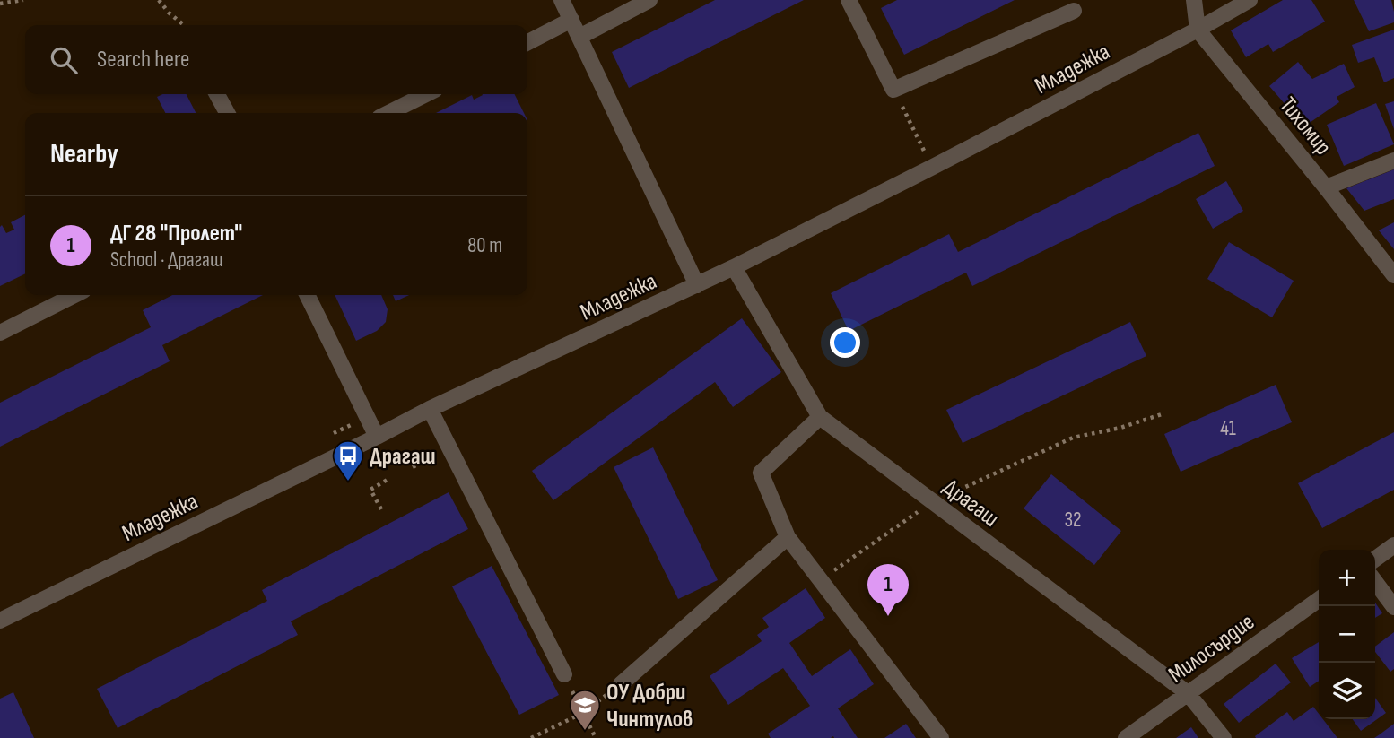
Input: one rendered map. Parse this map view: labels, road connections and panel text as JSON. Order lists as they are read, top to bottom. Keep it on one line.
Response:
{"streets":{"street":["Младежка","Тихомир","Драгаш","Милосърдие"]},"crossings":[["Младежка","Тихомир"],["Младежка","Драгаш"],["Драгаш","Милосърдие"]],"places":{"bus stop":["Драгаш"],"school or university":["ОУ Добри Чинтулов"]},"house_numbers":["41","32"],"page":{"search":"Search here","heading":"Nearby","list":[{"mark":"1","name":"ДГ 28 \"Пролет\"","note":"School · Драгаш","value":"80 m"}],"map_buttons":["+","−"],"pins":"1"}}
